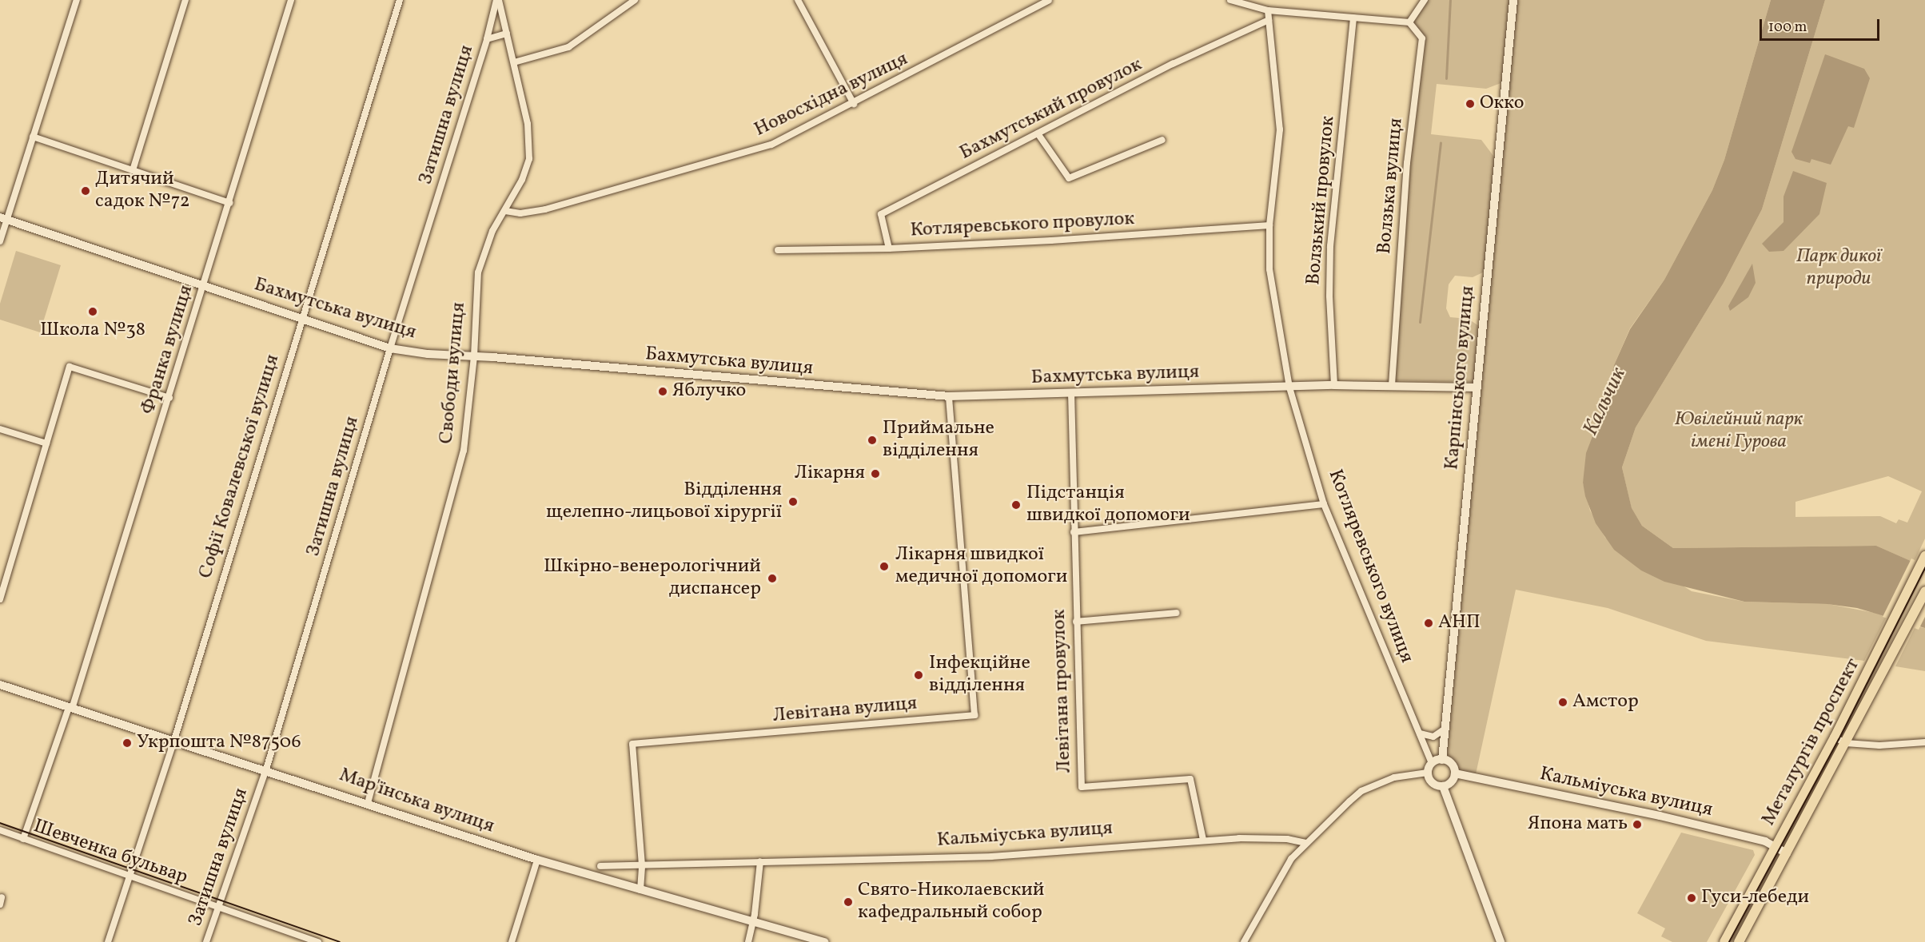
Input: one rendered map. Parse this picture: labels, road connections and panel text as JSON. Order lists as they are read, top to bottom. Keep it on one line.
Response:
{"streets":{"main road":["Металургів проспект"],"street":["Новосхідна вулиця","Бахмутський провулок","Затишна вулиця","Волзька вулиця","Волзький провулок","Котляревського провулок","Бахмутська вулиця","Франка вулиця","Свободи вулиця","Карпінського вулиця","Софії Ковалевської вулиця","Котляревського вулиця","Левітана провулок","Левітана вулиця","Кальміуська вулиця","Мар'їнська вулиця","Шевченка бульвар"]},"crossings":[["Новосхідна вулиця","Свободи вулиця"],["Бахмутський провулок","Котляревського провулок"],["Бахмутський провулок","Котляревського вулиця"],["Затишна вулиця","Бахмутська вулиця"],["Затишна вулиця","Свободи вулиця"],["Затишна вулиця","Мар'їнська вулиця"],["Затишна вулиця","Шевченка бульвар"],["Волзька вулиця","Бахмутська вулиця"],["Волзький провулок","Бахмутська вулиця"],["Котляревського провулок","Котляревського вулиця"],["Бахмутська вулиця","Франка вулиця"],["Бахмутська вулиця","Свободи вулиця"],["Бахмутська вулиця","Карпінського вулиця"],["Бахмутська вулиця","Софії Ковалевської вулиця"],["Бахмутська вулиця","Котляревського вулиця"],["Бахмутська вулиця","Левітана провулок"],["Бахмутська вулиця","Левітана вулиця"],["Франка вулиця","Мар'їнська вулиця"],["Франка вулиця","Шевченка бульвар"],["Свободи вулиця","Мар'їнська вулиця"],["Карпінського вулиця","Котляревського вулиця"],["Карпінського вулиця","Кальміуська вулиця"],["Софії Ковалевської вулиця","Мар'їнська вулиця"],["Софії Ковалевської вулиця","Шевченка бульвар"],["Котляревського вулиця","Кальміуська вулиця"],["Левітана провулок","Кальміуська вулиця"],["Левітана вулиця","Кальміуська вулиця"],["Левітана вулиця","Мар'їнська вулиця"],["Металургів проспект","Кальміуська вулиця"]],"water":["Кальчик"],"parks":["Парк дикої природи","Ювілейний парк імені Гурова"],"places":["Окко","Дитячий садок №72","Школа №38","Яблучко","Приймальне відділення","Лікарня","Відділення щелепно-лицьової хірургії","Підстанція швидкої допомоги","Лікарня швидкої медичної допомоги","Шкірно-венерологічний диспансер","АНП","Інфекційне відділення","Амстор","Укрпошта №87506","Япона мать","Гуси-лебеди","Свято-Николаевский кафедральный собор"],"scale_bar":"100 m"}
